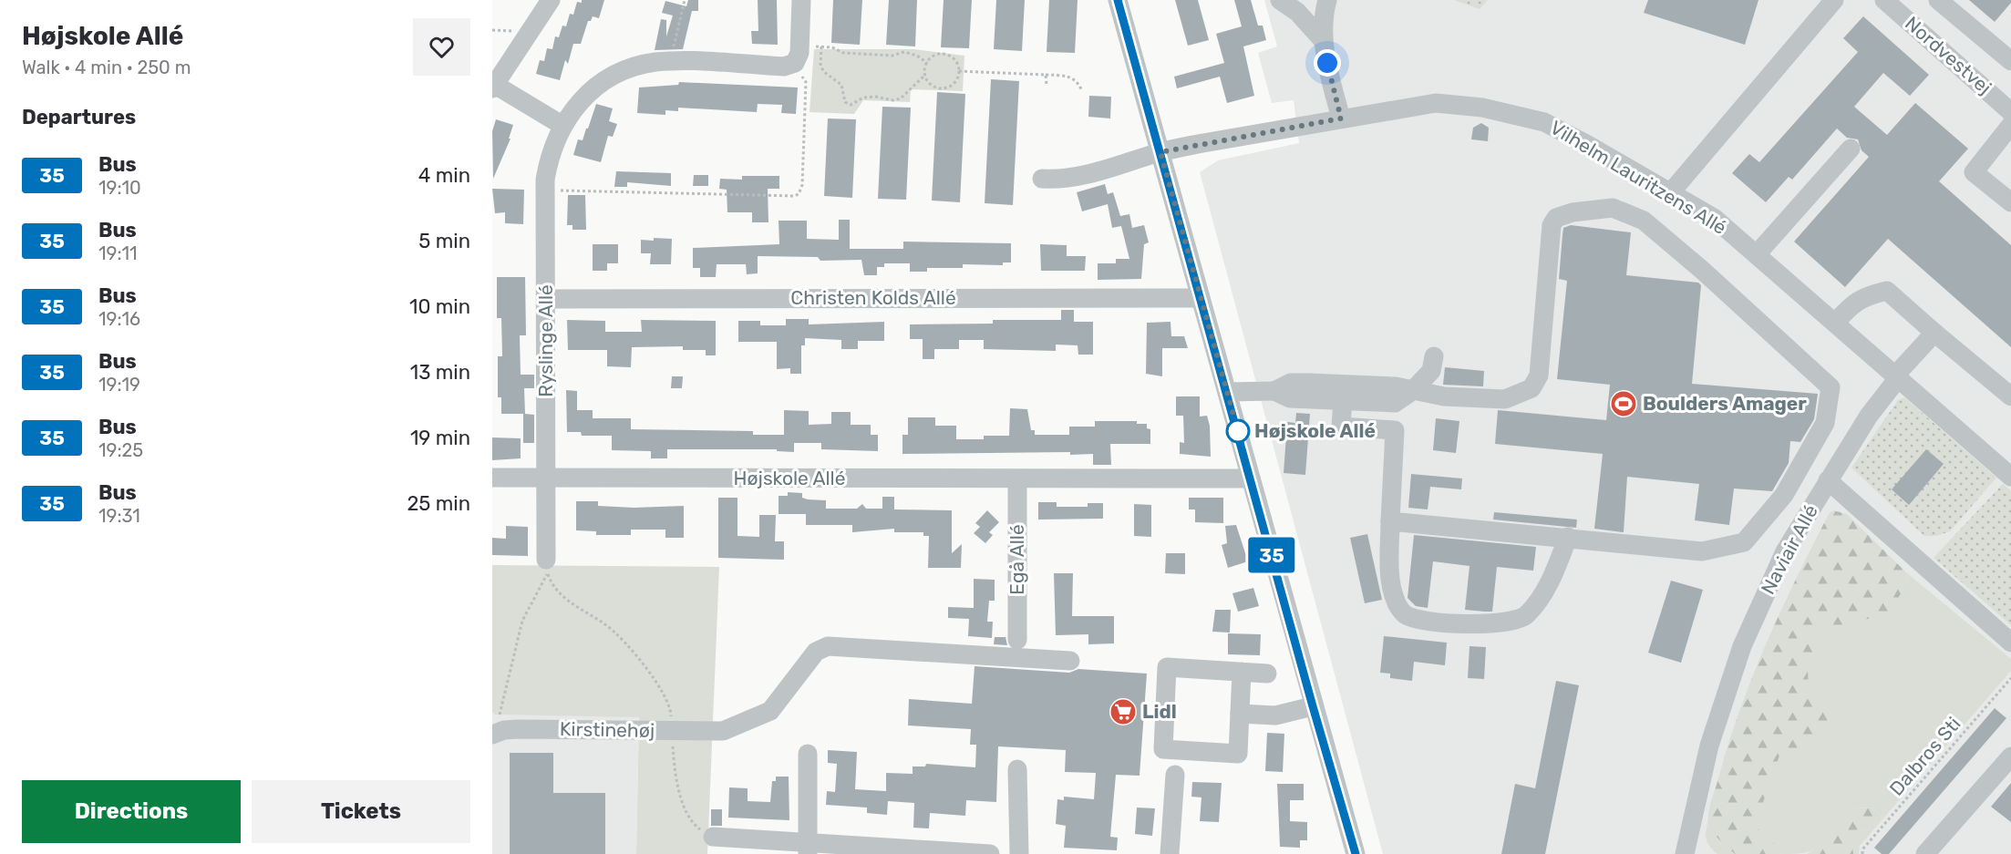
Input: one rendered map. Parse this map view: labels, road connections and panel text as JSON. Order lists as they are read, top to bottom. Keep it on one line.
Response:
{"streets":{"street":["Nordvestvej","Vilhelm Lauritzens Allé","Christen Kolds Allé","Ryslinge Allé","Højskole Allé","Naviair Allé","Egå Allé","Kirstinehøj"],"path":["Dalbros Sti"]},"crossings":[["Christen Kolds Allé","Ryslinge Allé"],["Ryslinge Allé","Højskole Allé"],["Højskole Allé","Egå Allé"]],"places":{"sports":["Boulders Amager"],"other":["Højskole Allé"],"supermarket":["Lidl"]},"lines":["bus line 35"],"page":{"heading":[["Højskole Allé","Walk · 4 min · 250 m"],"Departures"],"on_map":"35","list":[{"mark":"35","name":"Bus","note":"19:10","value":"4 min"},{"mark":"35","name":"Bus","note":"19:11","value":"5 min"},{"mark":"35","name":"Bus","note":"19:16","value":"10 min"},{"mark":"35","name":"Bus","note":"19:19","value":"13 min"},{"mark":"35","name":"Bus","note":"19:25","value":"19 min"},{"mark":"35","name":"Bus","note":"19:31","value":"25 min"}],"buttons":["Directions","Tickets"]}}
